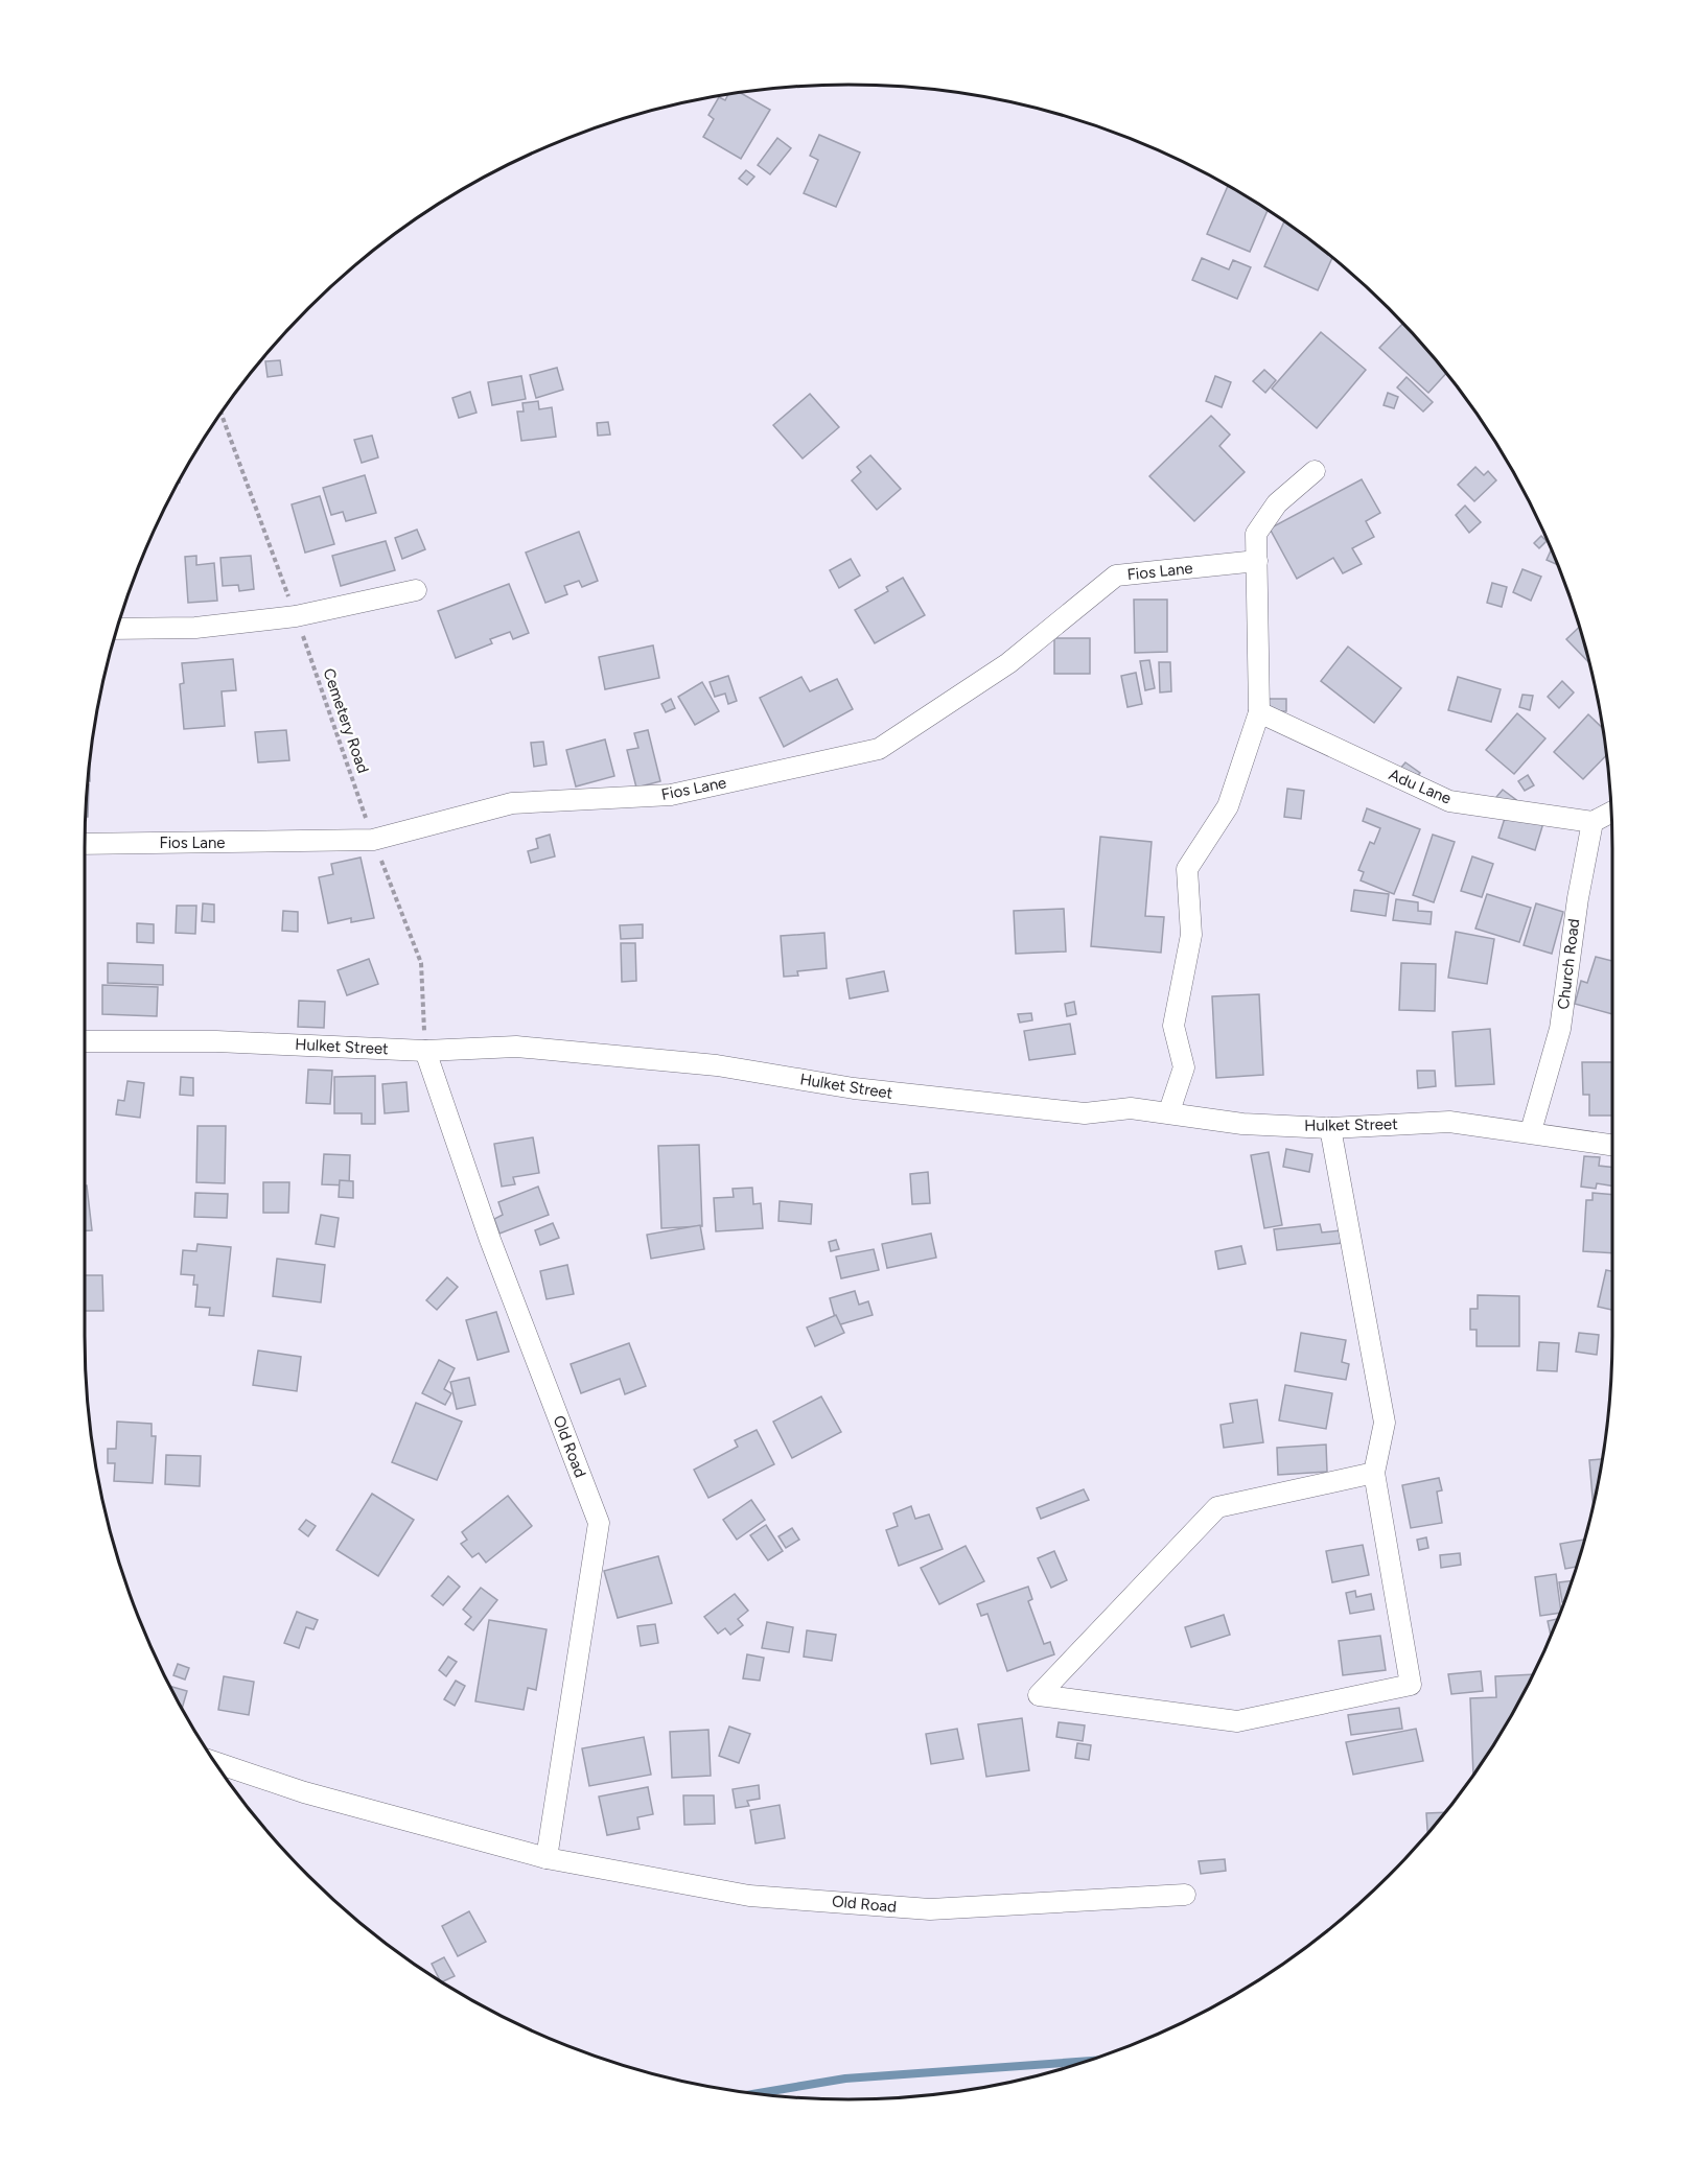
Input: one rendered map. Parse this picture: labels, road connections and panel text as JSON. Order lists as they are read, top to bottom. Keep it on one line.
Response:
{"streets":{"street":["Fios Lane","Adu Lane","Church Road","Hulket Street","Old Road"],"path":["Cemetery Road"]},"crossings":[["Fios Lane","Cemetery Road"],["Cemetery Road","Hulket Street"],["Cemetery Road","Old Road"],["Adu Lane","Church Road"],["Church Road","Hulket Street"],["Hulket Street","Old Road"]]}
